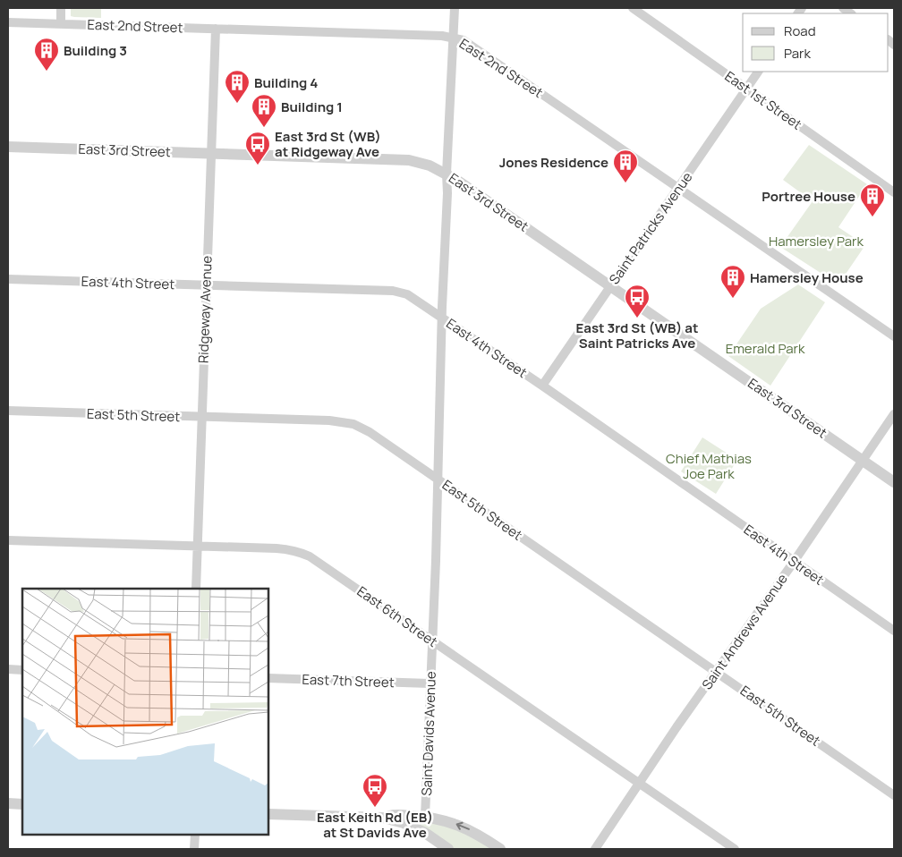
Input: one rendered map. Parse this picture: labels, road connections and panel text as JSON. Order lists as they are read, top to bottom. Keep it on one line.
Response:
{"streets":{"street":["East 2nd Street","East 1st Street","East 3rd Street","Saint Patricks Avenue","East 4th Street","Ridgeway Avenue","East 5th Street","East 6th Street","Saint Andrews Avenue","East 7th Street","Saint Davids Avenue"]},"crossings":[["East 2nd Street","Saint Patricks Avenue"],["East 2nd Street","Ridgeway Avenue"],["East 2nd Street","Saint Davids Avenue"],["East 1st Street","Saint Patricks Avenue"],["East 3rd Street","Saint Patricks Avenue"],["East 3rd Street","Ridgeway Avenue"],["East 3rd Street","Saint Andrews Avenue"],["East 3rd Street","Saint Davids Avenue"],["Saint Patricks Avenue","East 4th Street"],["East 4th Street","Ridgeway Avenue"],["East 4th Street","Saint Andrews Avenue"],["East 4th Street","Saint Davids Avenue"],["Ridgeway Avenue","East 5th Street"],["Ridgeway Avenue","East 6th Street"],["East 5th Street","Saint Andrews Avenue"],["East 5th Street","Saint Davids Avenue"],["East 6th Street","Saint Andrews Avenue"],["East 6th Street","Saint Davids Avenue"],["East 7th Street","Saint Davids Avenue"]],"parks":["Hamersley Park","Emerald Park","Chief Mathias Joe Park"],"places":{"building":["Building 3","Building 4","Building 1","Jones Residence","Portree House","Hamersley House"],"bus stop":["East 3rd St (WB) at Ridgeway Ave","East 3rd St (WB) at Saint Patricks Ave","East Keith Rd (EB) at St Davids Ave"]},"legend":["Road","Park"]}
